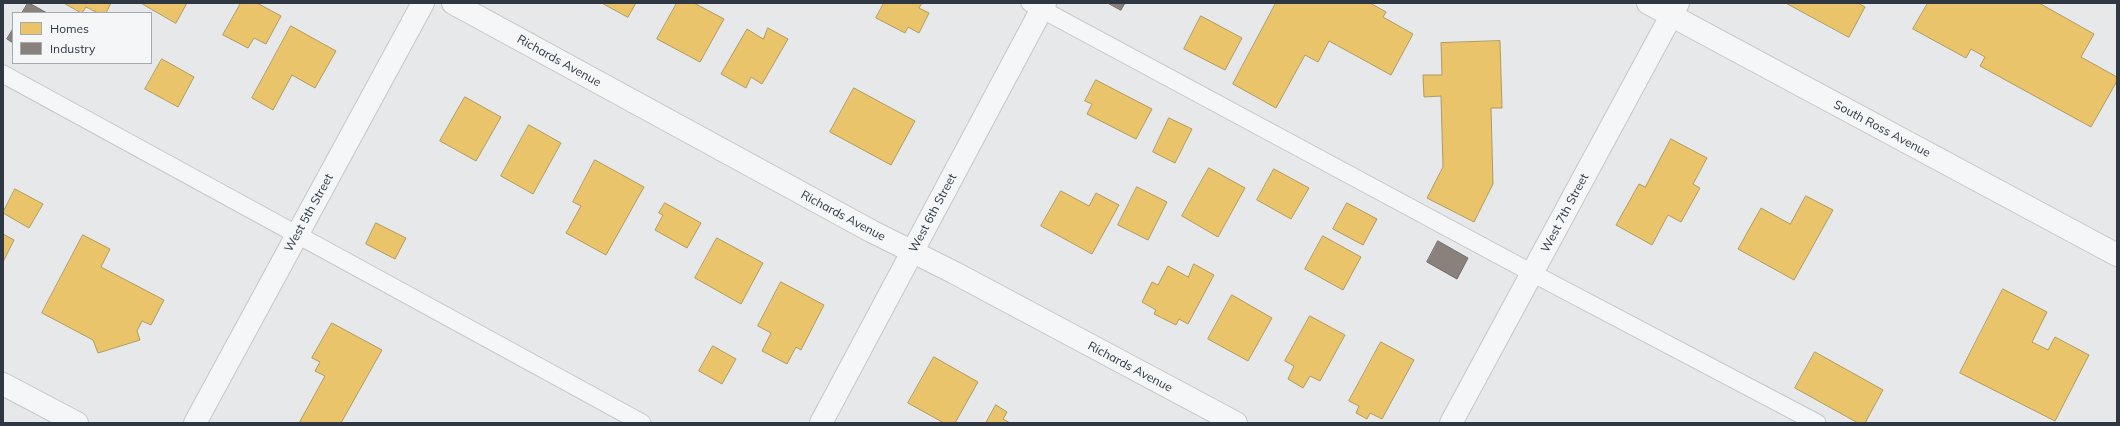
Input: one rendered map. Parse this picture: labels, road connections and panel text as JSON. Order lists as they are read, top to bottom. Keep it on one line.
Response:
{"streets":{"street":["Richards Avenue","South Ross Avenue","West 5th Street","West 6th Street","West 7th Street"]},"crossings":[["Richards Avenue","West 6th Street"],["South Ross Avenue","West 7th Street"]],"legend":["Homes","Industry"]}
